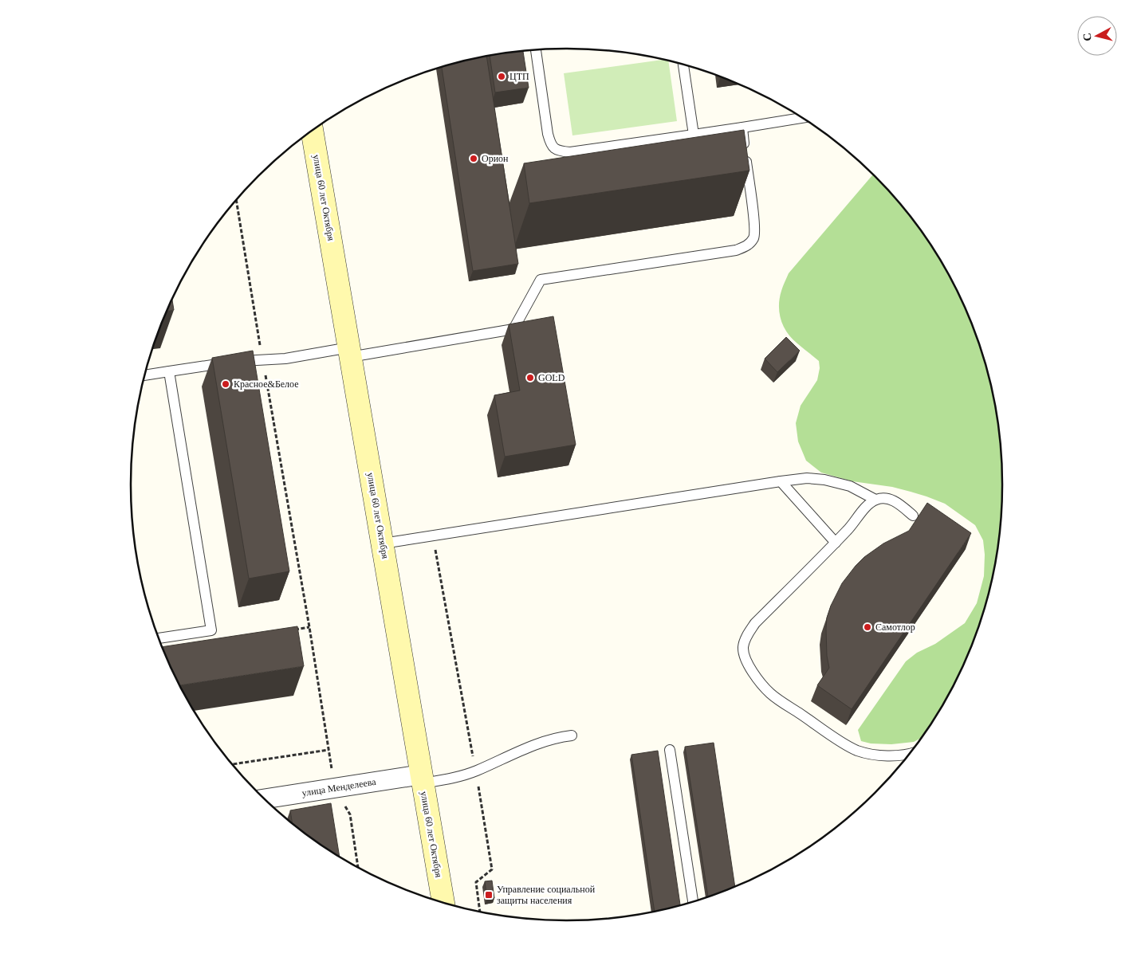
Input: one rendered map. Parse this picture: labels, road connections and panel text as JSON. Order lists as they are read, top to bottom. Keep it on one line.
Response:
{"streets":{"main road":["улица 60 лет Октября"],"street":["улица Менделеева"]},"crossings":[["улица 60 лет Октября","улица Менделеева"]],"places":{"other":["ЦТП","Орион","GOLD","Красное&Белое","Самотлор"],"transit":["Управление социальной защиты населения"]},"north":"left"}
